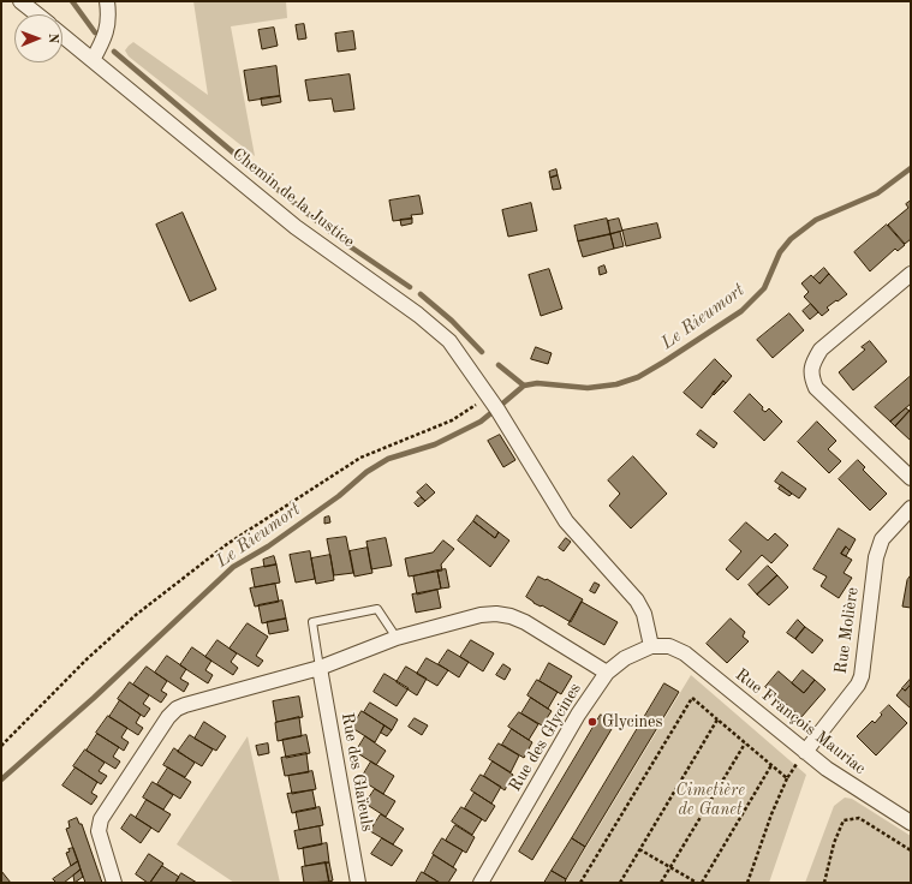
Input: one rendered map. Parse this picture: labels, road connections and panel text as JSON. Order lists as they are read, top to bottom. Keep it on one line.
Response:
{"streets":{"street":["Chemin de la Justice","Rue Molière","Rue François Mauriac","Rue des Glycines","Rue des Glaïeuls"]},"crossings":[["Chemin de la Justice","Rue des Glycines"],["Rue Molière","Rue François Mauriac"],["Rue François Mauriac","Rue des Glycines"]],"water":["Le Rieumort"],"parks":["Cimetière de Ganet"],"places":["Glycines"],"north":"right"}
